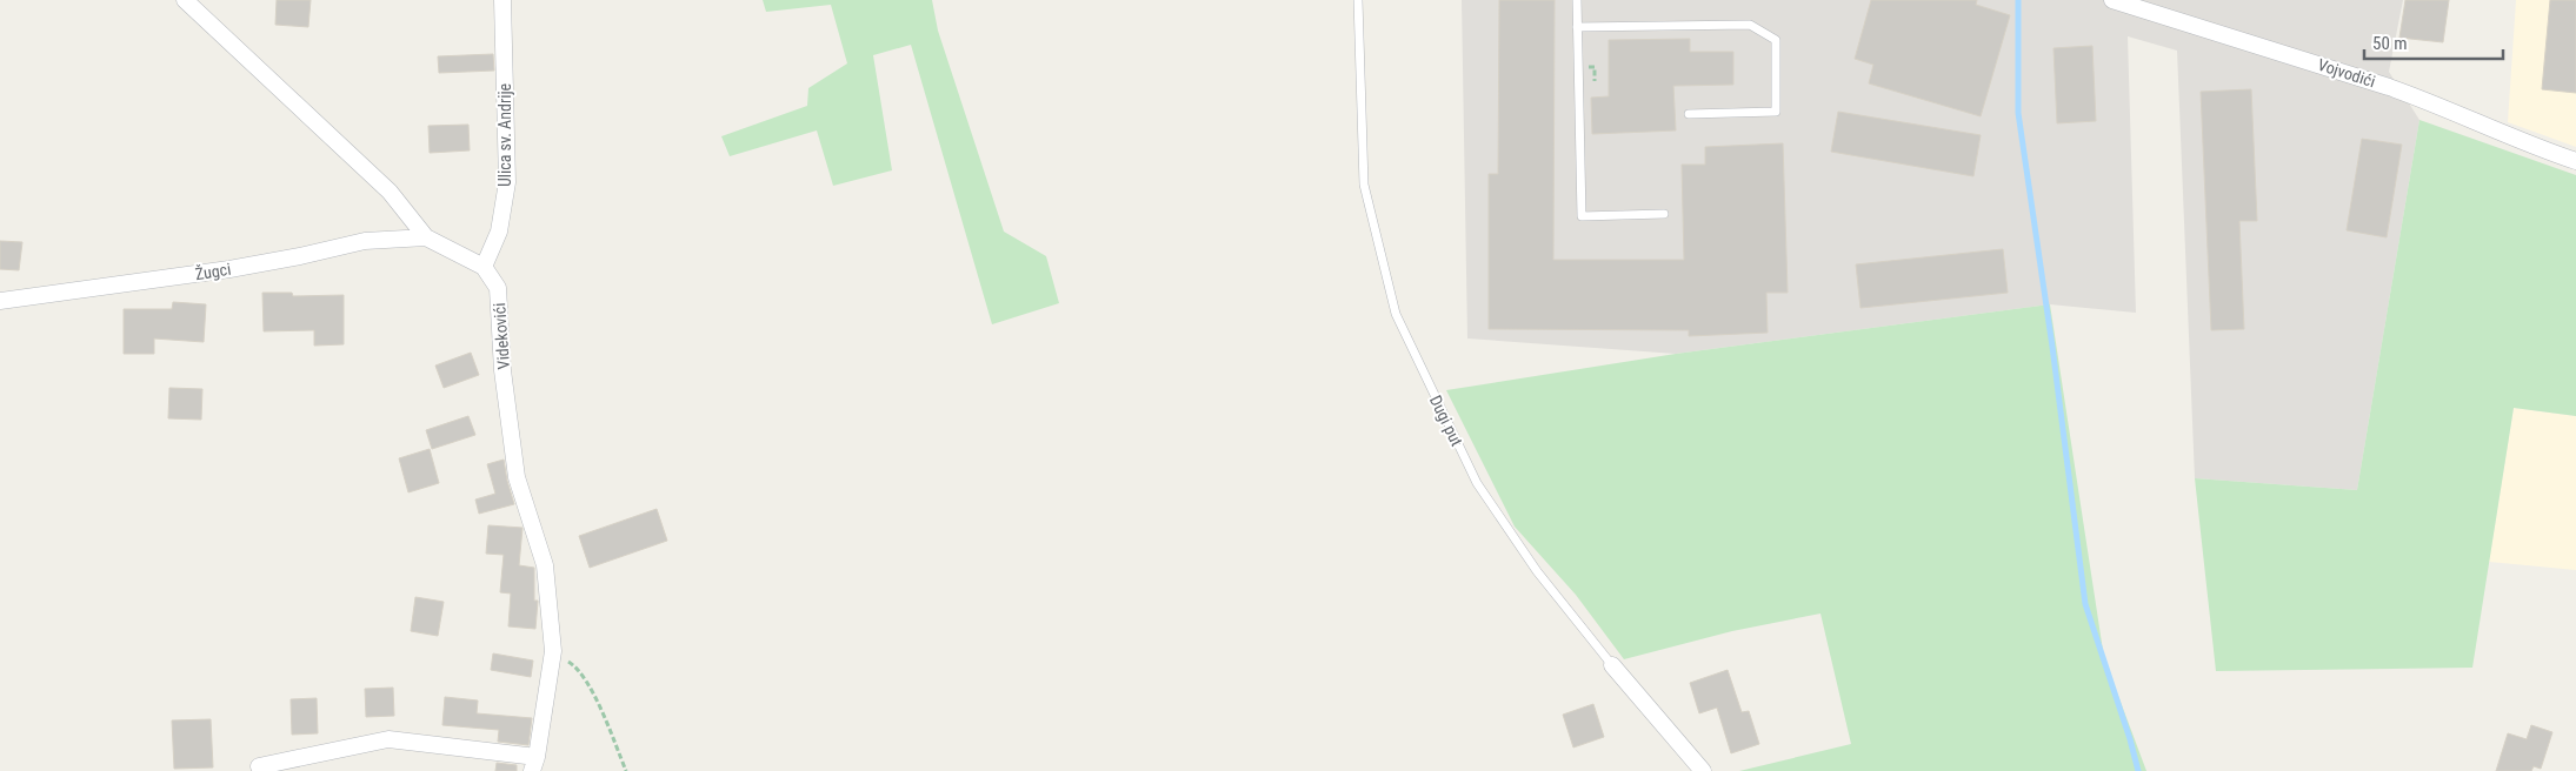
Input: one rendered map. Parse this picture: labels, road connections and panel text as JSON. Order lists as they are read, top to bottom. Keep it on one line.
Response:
{"streets":{"street":["Vojvodići","Ulica sv. Andrije","Žugci","Videkovići","Dugi put"]},"crossings":[["Ulica sv. Andrije","Videkovići"]],"scale_bar":"50 m"}
